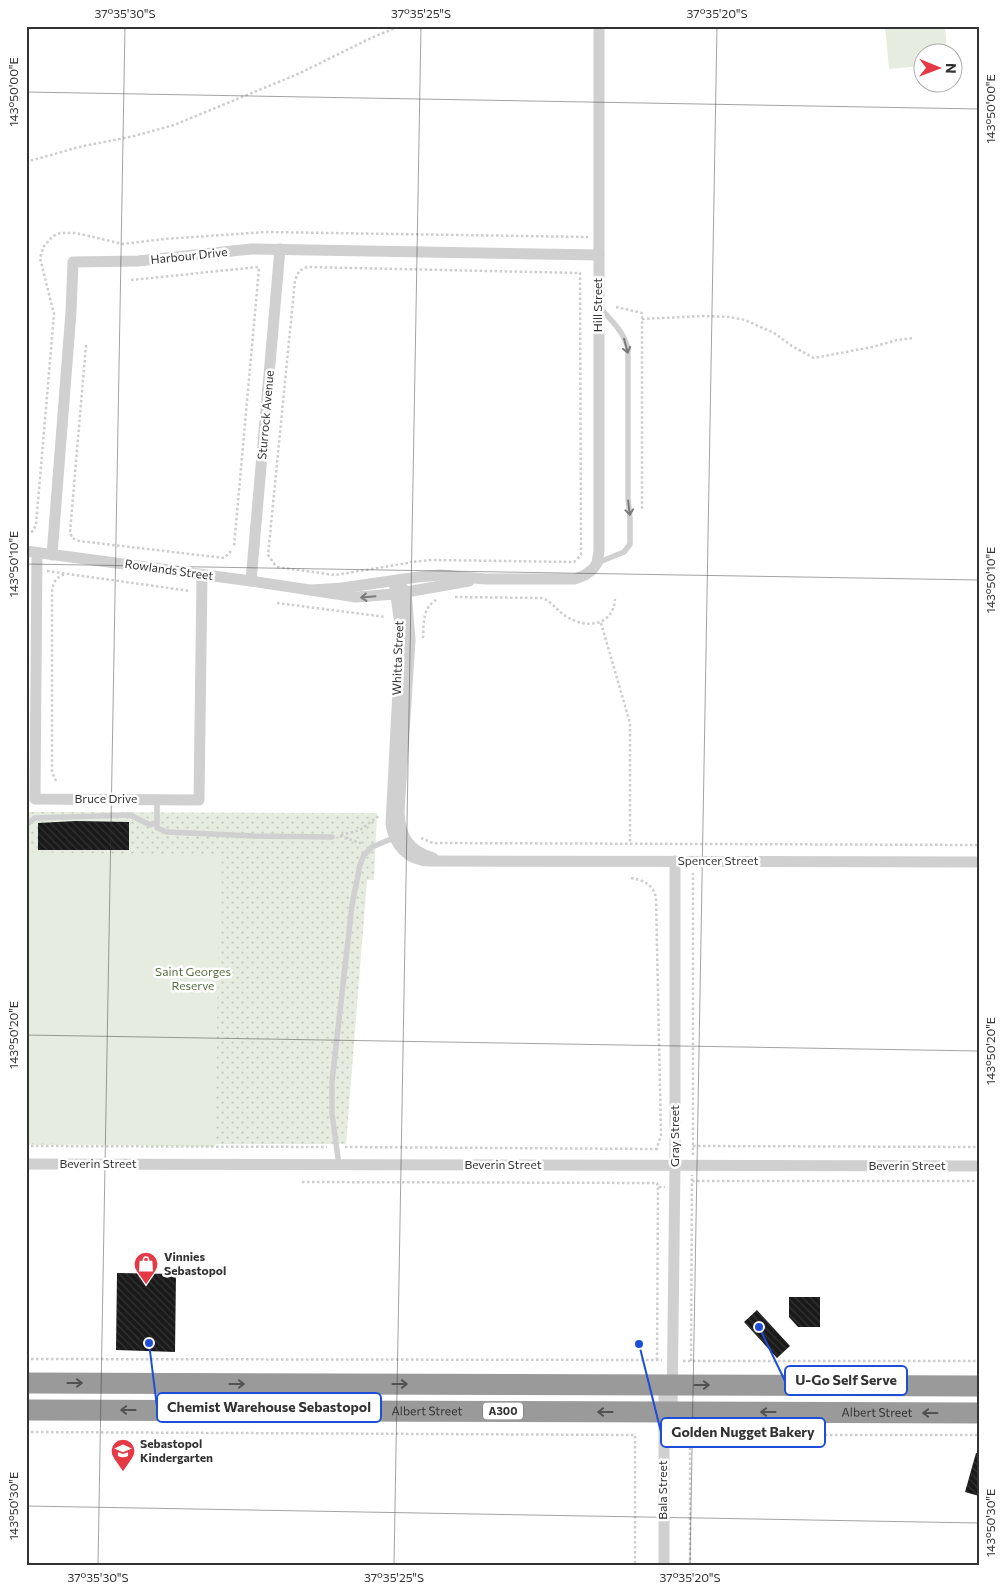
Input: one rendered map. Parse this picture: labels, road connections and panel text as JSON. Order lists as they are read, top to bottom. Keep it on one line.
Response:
{"streets":{"highway":["Albert Street","A300"],"street":["Harbour Drive","Hill Street","Sturrock Avenue","Rowlands Street","Whitta Street","Bruce Drive","Spencer Street","Gray Street","Beverin Street","Bala Street"]},"crossings":[["Harbour Drive","Hill Street"],["Harbour Drive","Sturrock Avenue"],["Harbour Drive","Rowlands Street"],["Hill Street","Rowlands Street"],["Sturrock Avenue","Rowlands Street"],["Rowlands Street","Whitta Street"],["Rowlands Street","Bruce Drive"],["Whitta Street","Spencer Street"],["Spencer Street","Gray Street"],["Gray Street","Beverin Street"],["Gray Street","Albert Street"],["Gray Street","A300"],["Gray Street","Bala Street"],["Albert Street","Bala Street"]],"parks":["Saint Georges Reserve"],"places":{"shop":["Vinnies Sebastopol"],"other":["U-Go Self Serve","Chemist Warehouse Sebastopol","Golden Nugget Bakery"],"school or university":["Sebastopol Kindergarten"]},"north":"right","coordinates":["37°35'30\"S","37°35'25\"S","37°35'20\"S","143°50'00\"E","143°50'10\"E","143°50'20\"E","143°50'30\"E"]}
